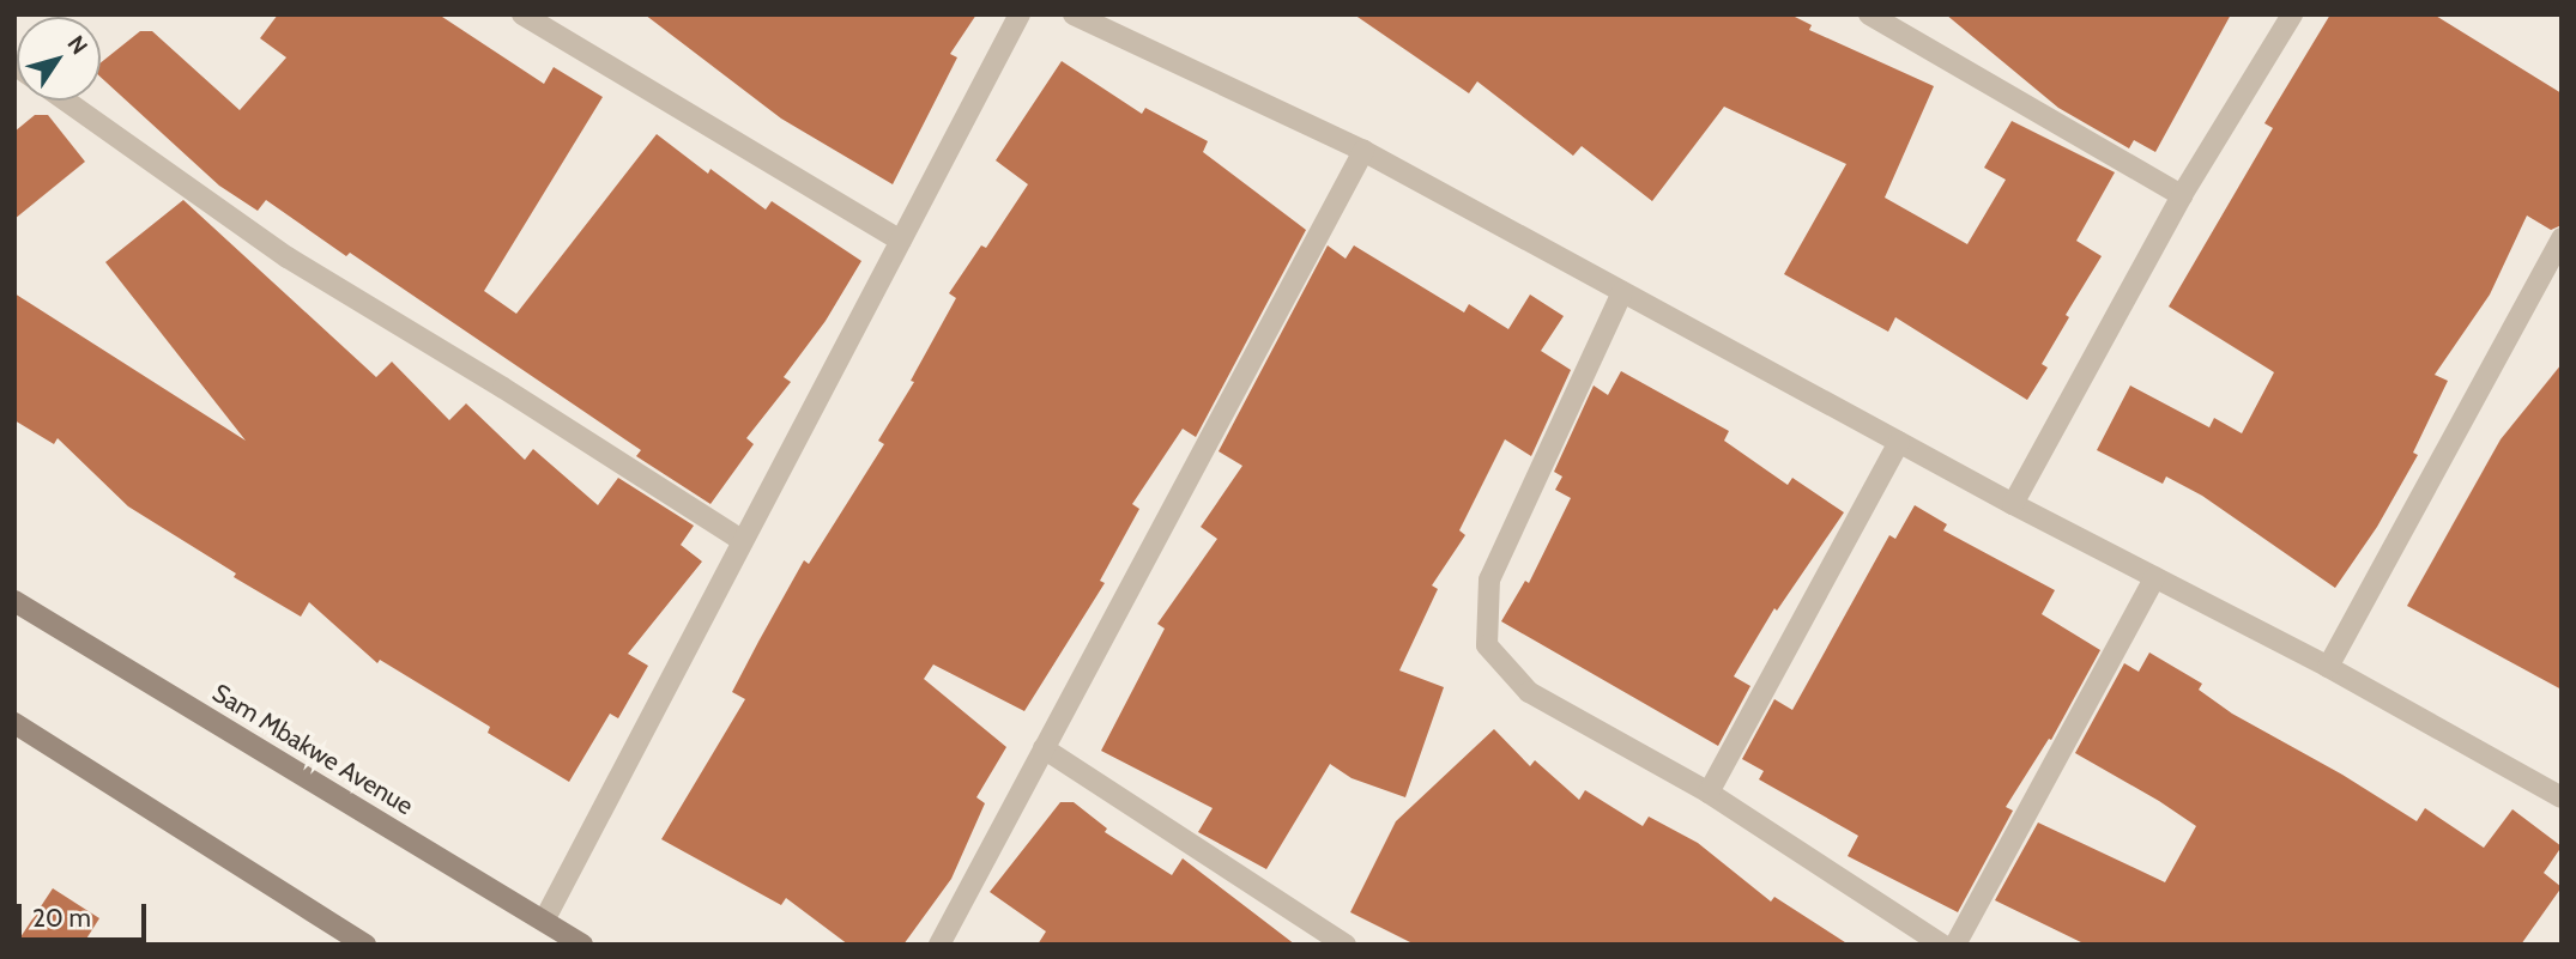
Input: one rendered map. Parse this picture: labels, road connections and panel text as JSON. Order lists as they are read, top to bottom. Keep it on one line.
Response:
{"streets":{"main road":["Sam Mbakwe Avenue"]},"scale_bar":"20 m","north":"top right"}
